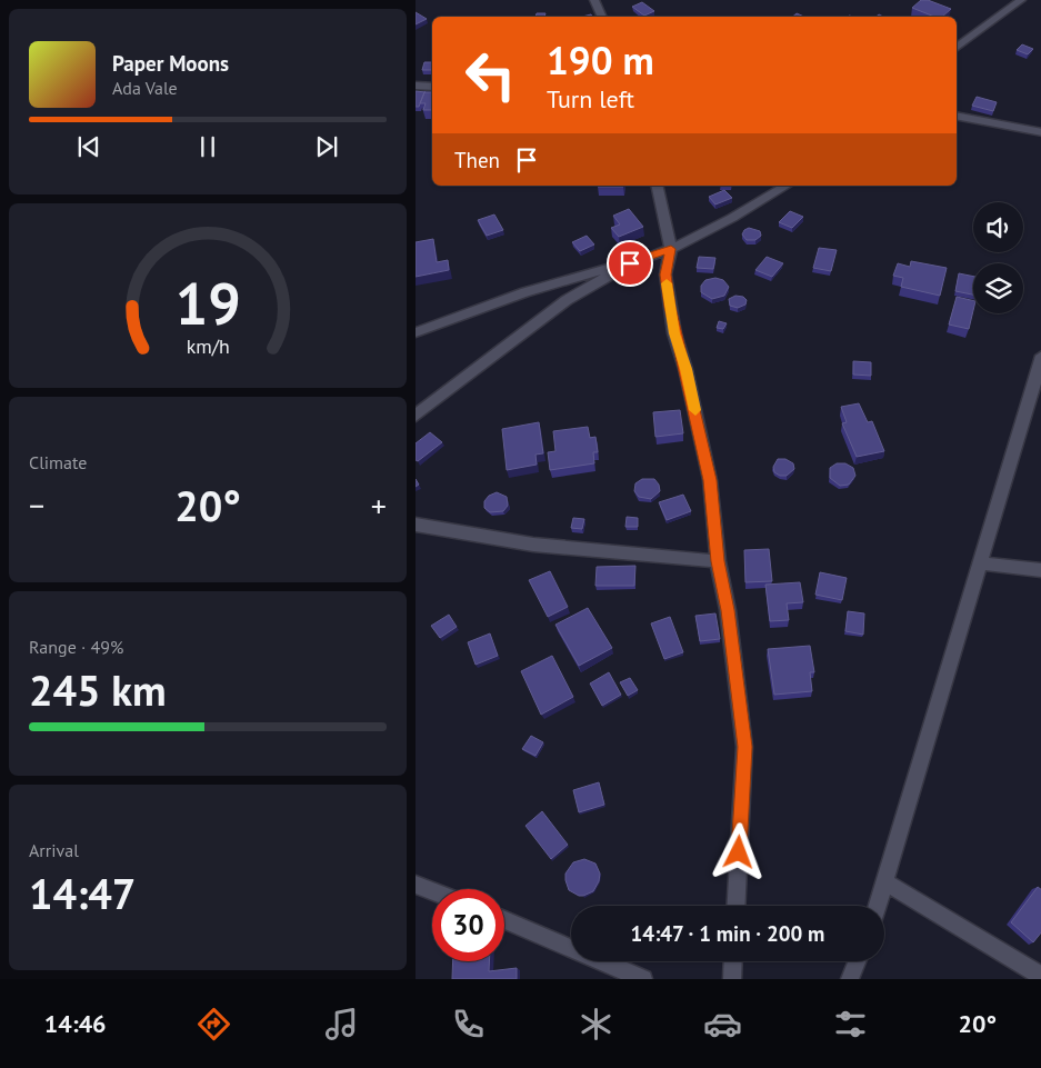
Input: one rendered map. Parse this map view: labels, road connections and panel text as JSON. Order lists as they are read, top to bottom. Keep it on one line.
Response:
{"page":{"turn":["190 m","Turn left"],"song":["Paper Moons","Ada Vale"],"then":"Then","tile":["Climate",["Range · 49%","245 km"],["Arrival","14:47"]],"heat":["−","20°","+"],"limit":"30","trip":"14:47 · 1 min · 200 m","tabs":["14:46","20°"],"gauge":["19","km/h"]}}
